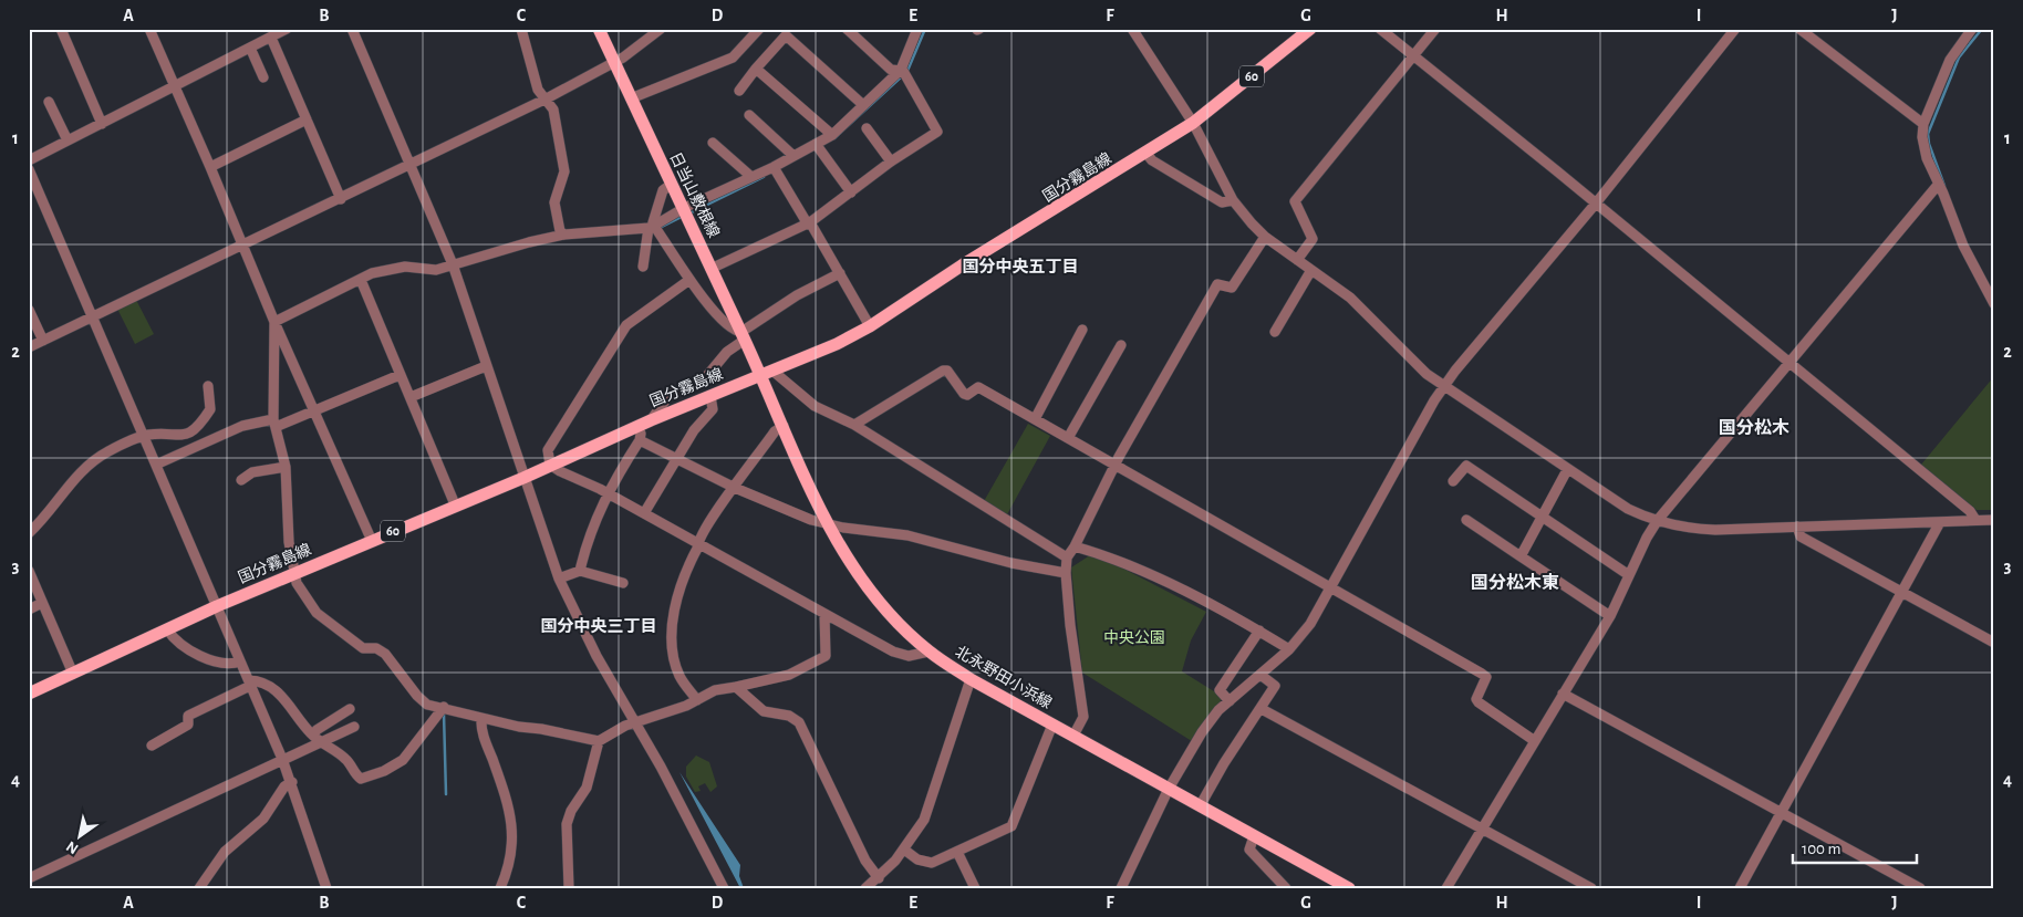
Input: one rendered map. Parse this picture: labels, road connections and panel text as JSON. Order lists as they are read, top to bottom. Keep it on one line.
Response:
{"streets":{"main road":["60","国分霧島線","日当山敷根線","北永野田小浜線"]},"crossings":[["国分霧島線","日当山敷根線"],["国分霧島線","北永野田小浜線"],["日当山敷根線","北永野田小浜線"]],"districts":["国分中央五丁目","国分松木","国分松木東","国分中央三丁目"],"parks":["中央公園"],"scale_bar":"100 m","north":"bottom left","grid":{"columns":["A","B","C","D","E","F","G","H","I","J"],"rows":["1","2","3","4"]}}
